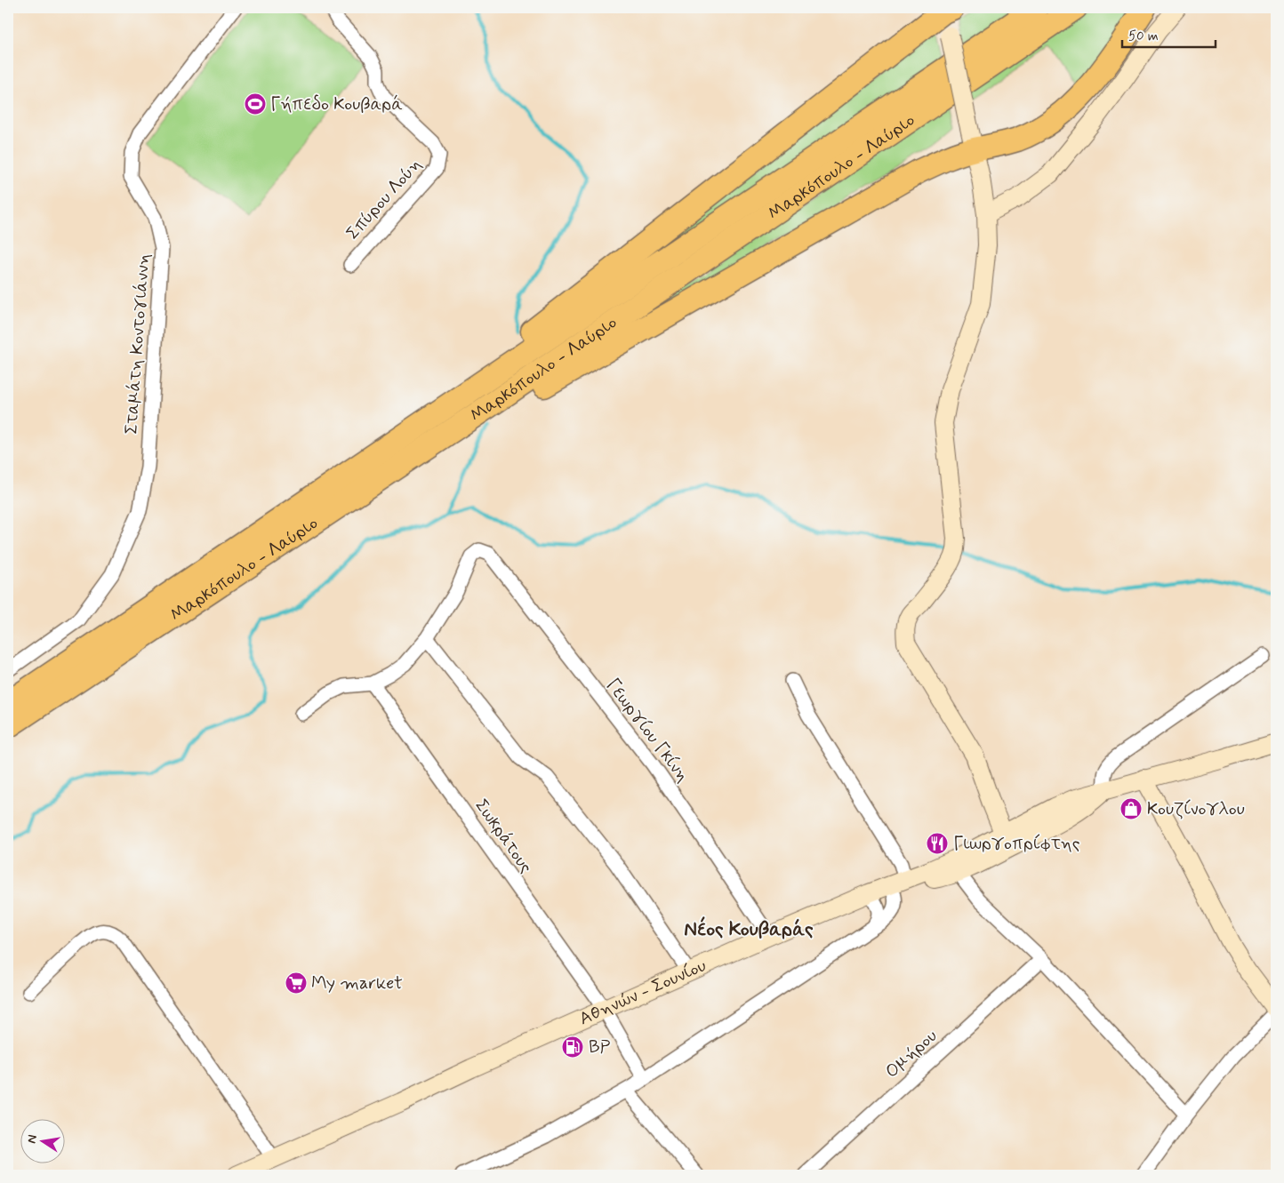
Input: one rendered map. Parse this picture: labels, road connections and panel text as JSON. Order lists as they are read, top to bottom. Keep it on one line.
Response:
{"streets":{"highway":["Μαρκόπουλο - Λαύριο"],"main road":["Αθηνών - Σουνίου"],"street":["Σπύρου Λούη","Σταμάτη Κοντογιάννη","Γεωργίου Γκίνη","Σωκράτους","Ομήρου"]},"crossings":[["Γεωργίου Γκίνη","Αθηνών - Σουνίου"],["Σωκράτους","Αθηνών - Σουνίου"]],"districts":["Νέος Κουβαράς"],"places":{"sports":["Γήπεδο Κουβαρά"],"shop":["Κουζίνογλου"],"restaurant":["Γιωργοπρίφτης"],"supermarket":["My market"],"fuel station":["BP"]},"scale_bar":"50 m","north":"left"}
